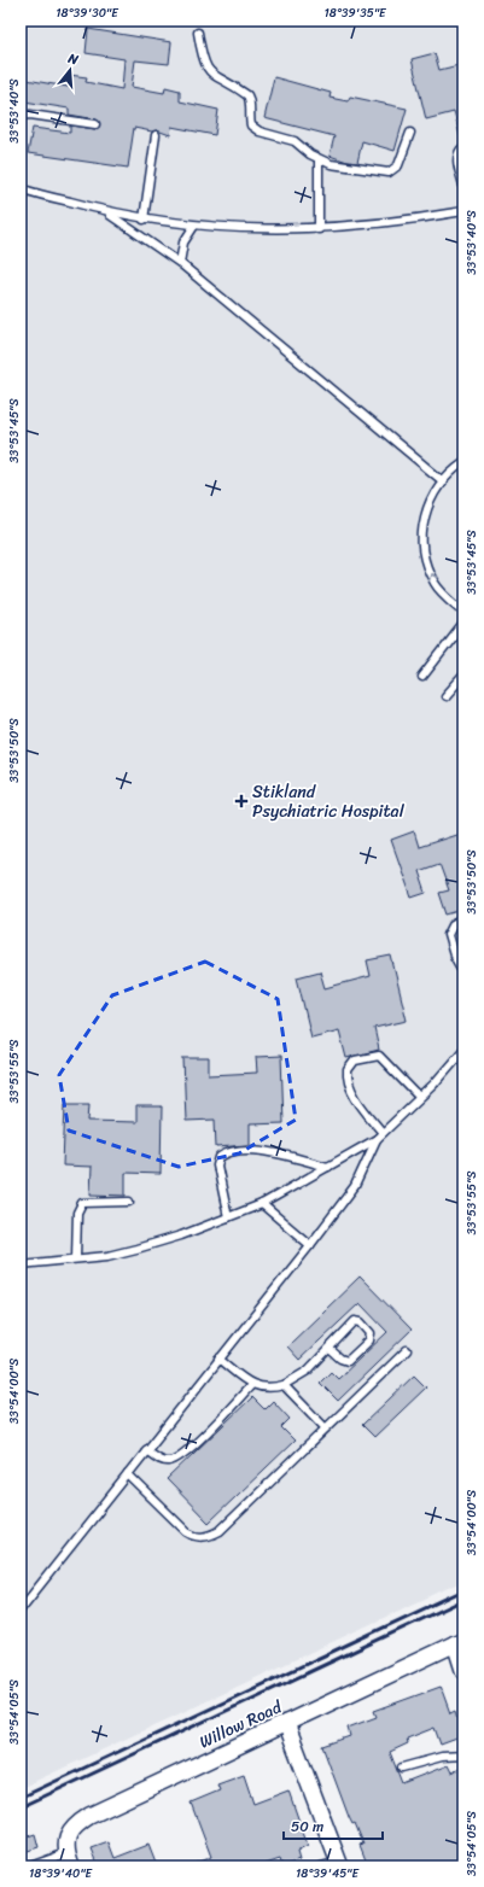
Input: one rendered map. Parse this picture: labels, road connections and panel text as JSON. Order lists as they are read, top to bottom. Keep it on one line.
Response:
{"streets":{"street":["Willow Road"]},"places":{"health":["Stikland Psychiatric Hospital"]},"scale_bar":"50 m","north":"top","coordinates":["18°39'30\"E","18°39'35\"E","33°53'40\"S","33°53'45\"S","33°53'50\"S","33°53'55\"S","33°54'00\"S","33°54'05\"S","18°39'40\"E","18°39'45\"E"]}
